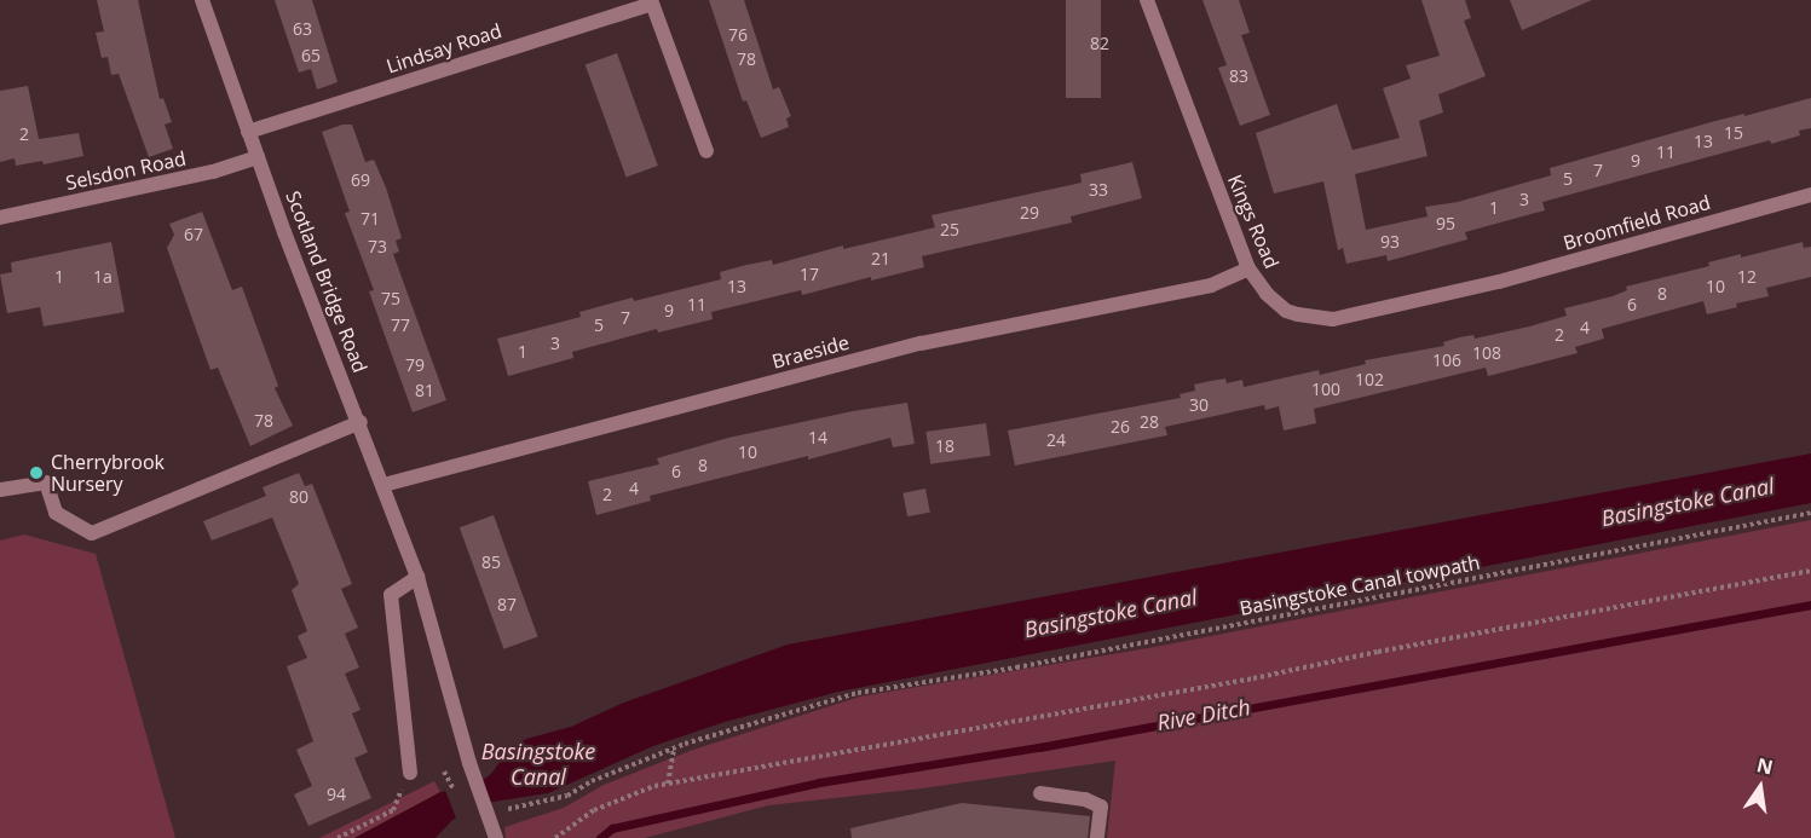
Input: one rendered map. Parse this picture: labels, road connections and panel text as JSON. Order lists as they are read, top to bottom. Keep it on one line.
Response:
{"streets":{"street":["Lindsay Road","Selsdon Road","Kings Road","Broomfield Road","Scotland Bridge Road","Braeside"],"path":["Basingstoke Canal towpath"]},"crossings":[["Lindsay Road","Scotland Bridge Road"],["Selsdon Road","Scotland Bridge Road"],["Kings Road","Broomfield Road"],["Kings Road","Braeside"],["Scotland Bridge Road","Braeside"]],"water":["Basingstoke Canal","Rive Ditch"],"places":["Cherrybrook Nursery"],"house_numbers":["63","76","82","65","78","83","15","2","13","11","9","7","5","69","33","3","1","29","71","95","25","67","93","73","21","17","1","1a","12","13","10","8","75","11","6","9","7","77","5","4","2","3","1","108","106","79","102","100","81","30","78","28","26","14","24","18","10","8","6","4","2","80","85","87","94"],"north":"top"}
